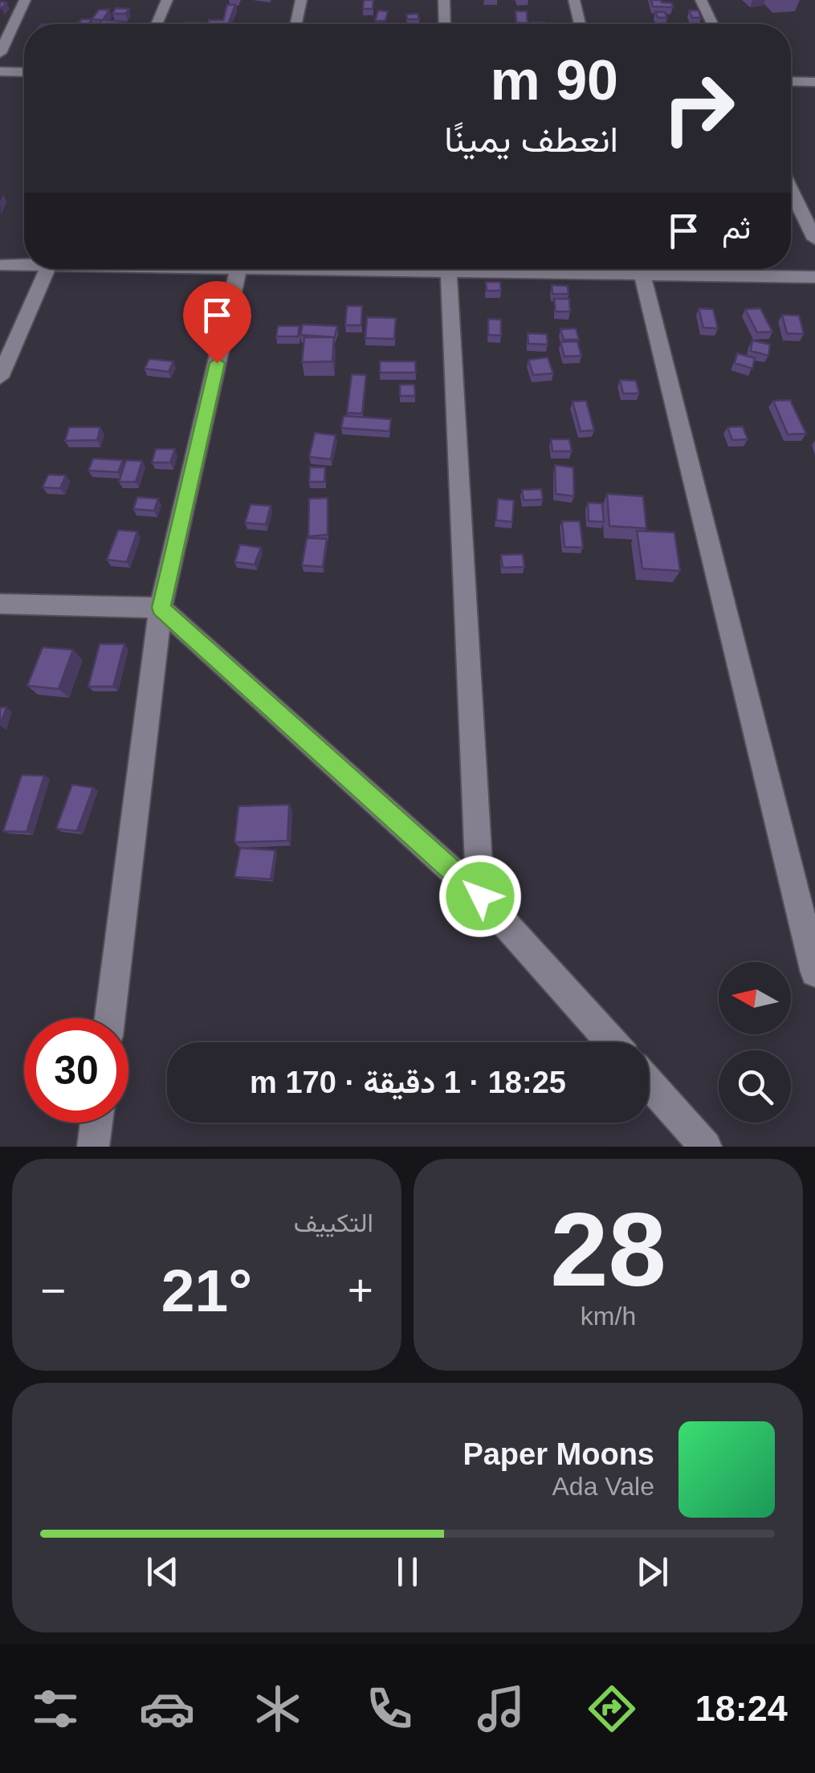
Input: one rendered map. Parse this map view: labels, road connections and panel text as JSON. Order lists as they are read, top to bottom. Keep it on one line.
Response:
{"north":"left","page":{"turn":["90 m","انعطف يمينًا"],"then":"ثم","limit":"30","trip":"18:25 · 1 دقيقة · 170 m","tile":[["28","km/h"],"التكييف"],"heat":["−","21°","+"],"song":["Paper Moons","Ada Vale"],"tabs":"18:24"}}
